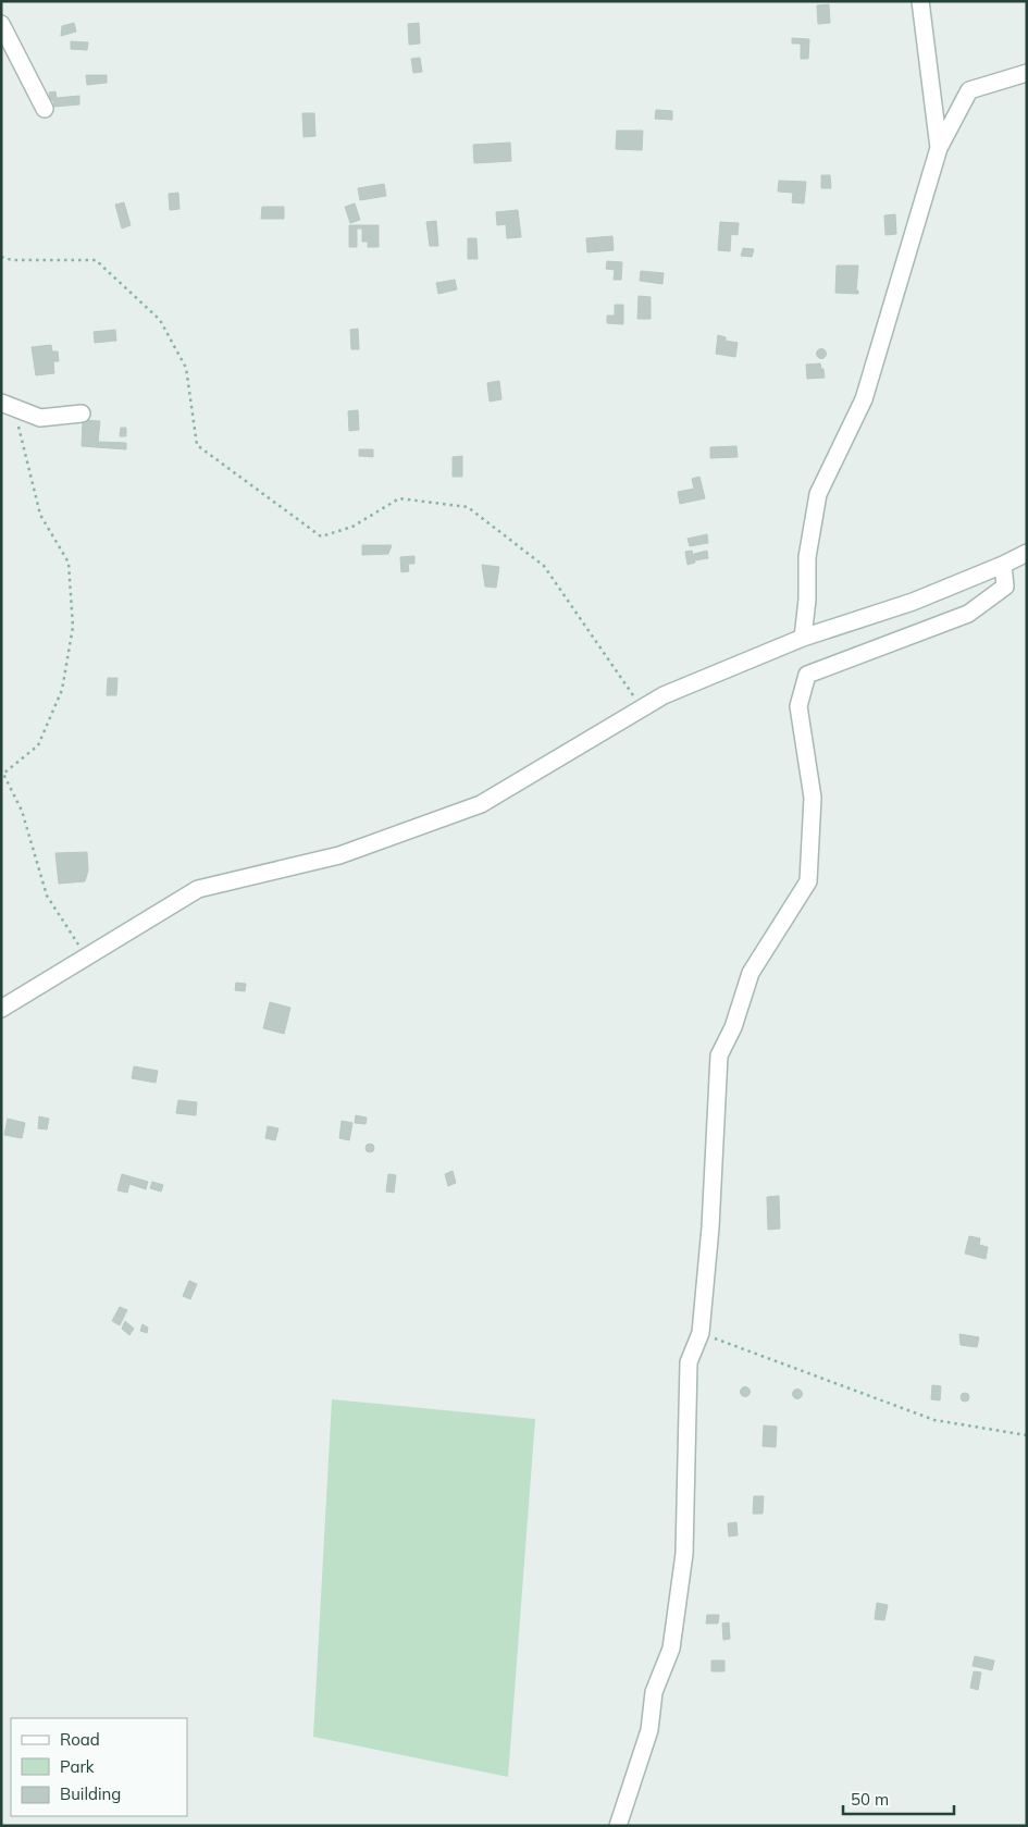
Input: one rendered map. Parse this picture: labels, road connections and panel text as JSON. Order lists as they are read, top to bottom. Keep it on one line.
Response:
{"legend":["Road","Park","Building"],"scale_bar":"50 m"}
